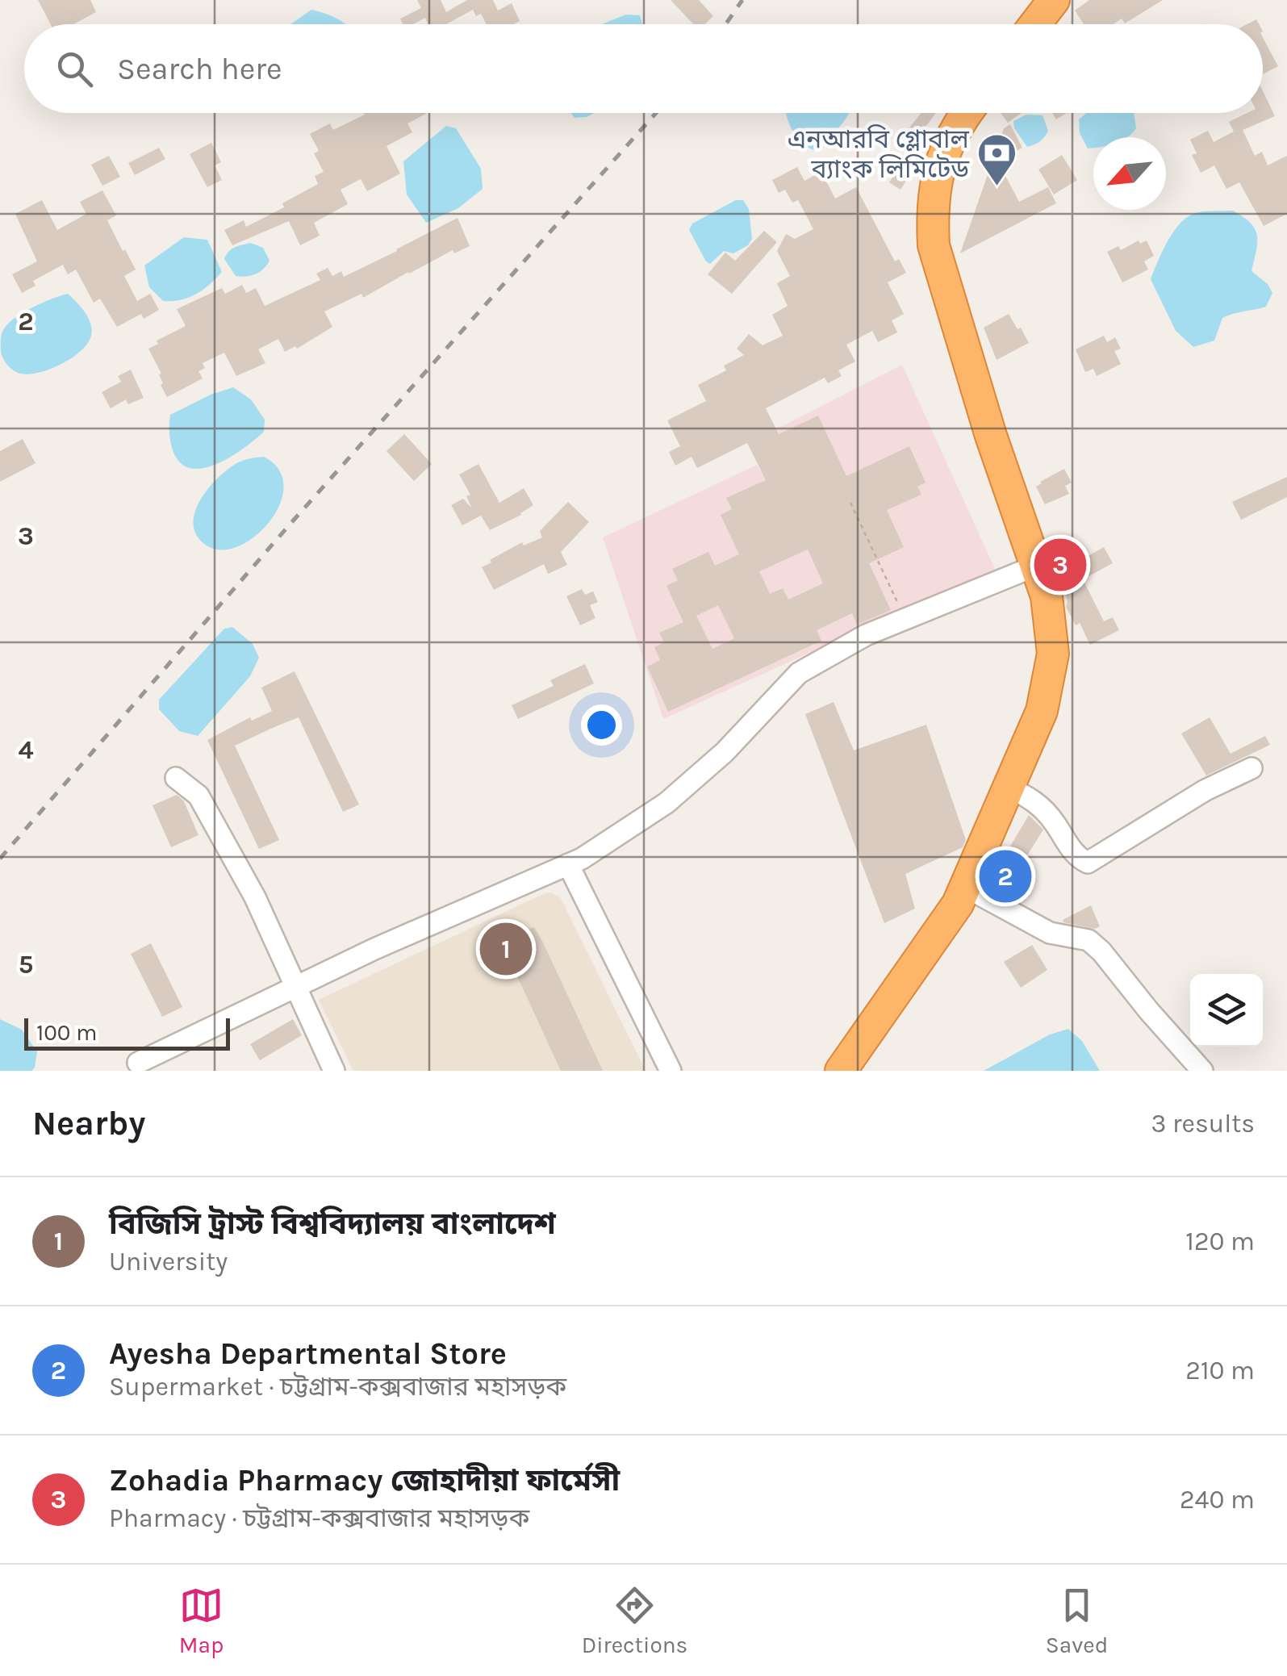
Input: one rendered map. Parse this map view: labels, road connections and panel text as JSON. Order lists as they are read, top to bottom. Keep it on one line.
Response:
{"places":{"bank":["এনআরবি গ্লোবাল ব্যাংক লিমিটেড"]},"scale_bar":"100 m","north":"bottom left","page":{"search":"Search here","pins":["3","2","1"],"scale":"100 m","heading":["Nearby","3 results"],"list":[{"mark":"1","name":"বিজিসি ট্রাস্ট বিশ্ববিদ্যালয় বাংলাদেশ","note":"University","value":"120 m"},{"mark":"2","name":"Ayesha Departmental Store","note":"Supermarket · চট্টগ্রাম-কক্সবাজার মহাসড়ক","value":"210 m"},{"mark":"3","name":"Zohadia Pharmacy জোহাদীয়া ফার্মেসী","note":"Pharmacy · চট্টগ্রাম-কক্সবাজার মহাসড়ক","value":"240 m"}],"nav":["Map","Directions","Saved"]},"grid":{"rows":["2","3","4","5"]}}
